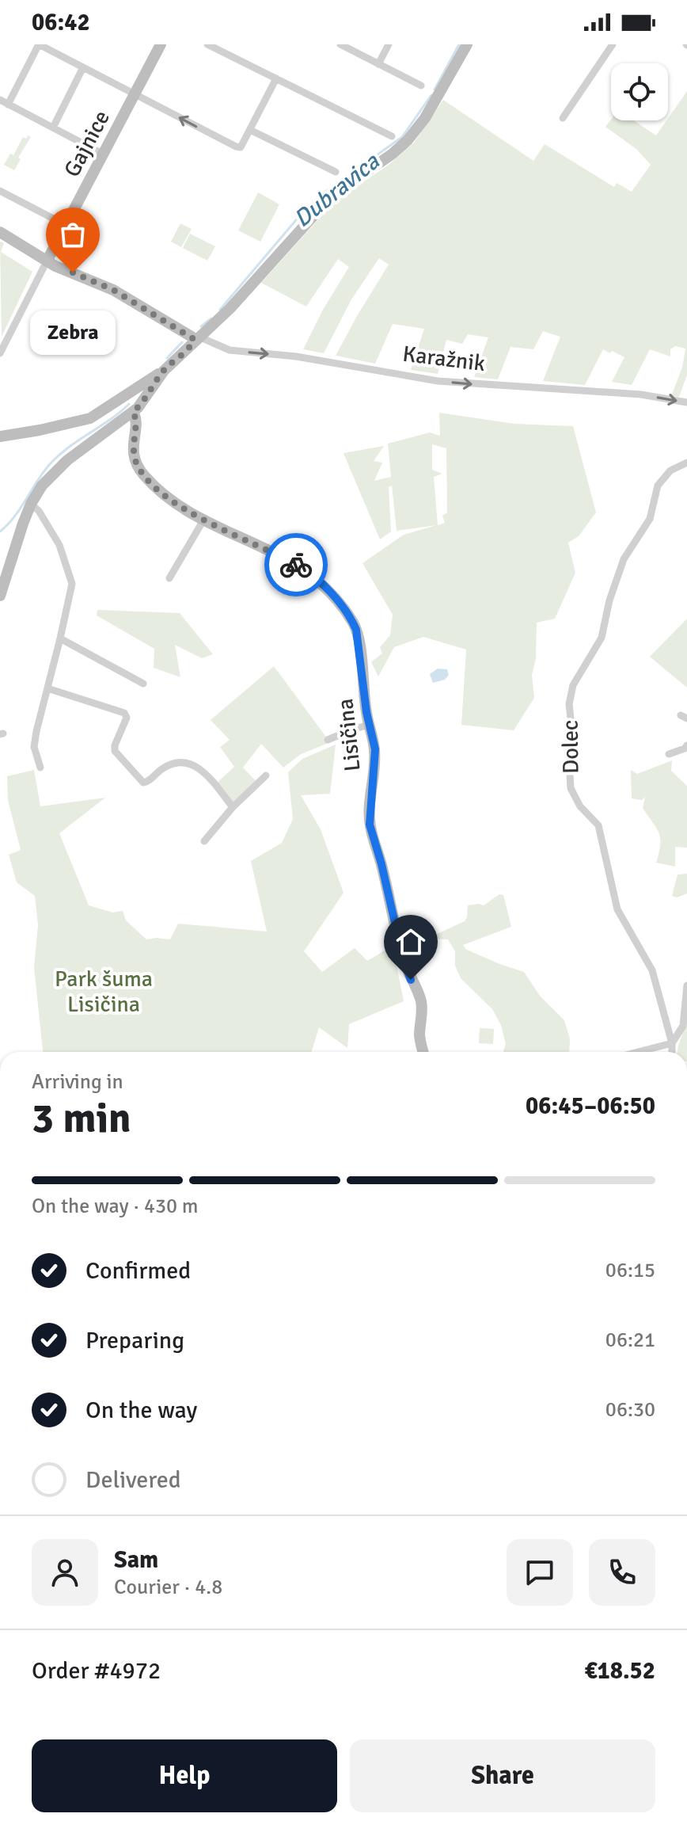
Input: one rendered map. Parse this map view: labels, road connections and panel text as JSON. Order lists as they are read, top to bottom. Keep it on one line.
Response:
{"streets":{"street":["Gajnice","Karažnik","Lisičina","Dolec"]},"crossings":[["Gajnice","Karažnik"]],"one_way":["Karažnik"],"water":["Dubravica"],"parks":["Park šuma Lisičina"],"places":["Zebra"],"page":{"status":"06:42","bubble":"Zebra","heading":["3 min","Arriving in","06:45–06:50"],"panel":["Sam","Courier · 4.8","Order #4972","€18.52"],"bar":"On the way · 430 m","list":[["Confirmed","06:15"],["Preparing","06:21"],["On the way","06:30"],"Delivered"],"buttons":["Help","Share"]}}
